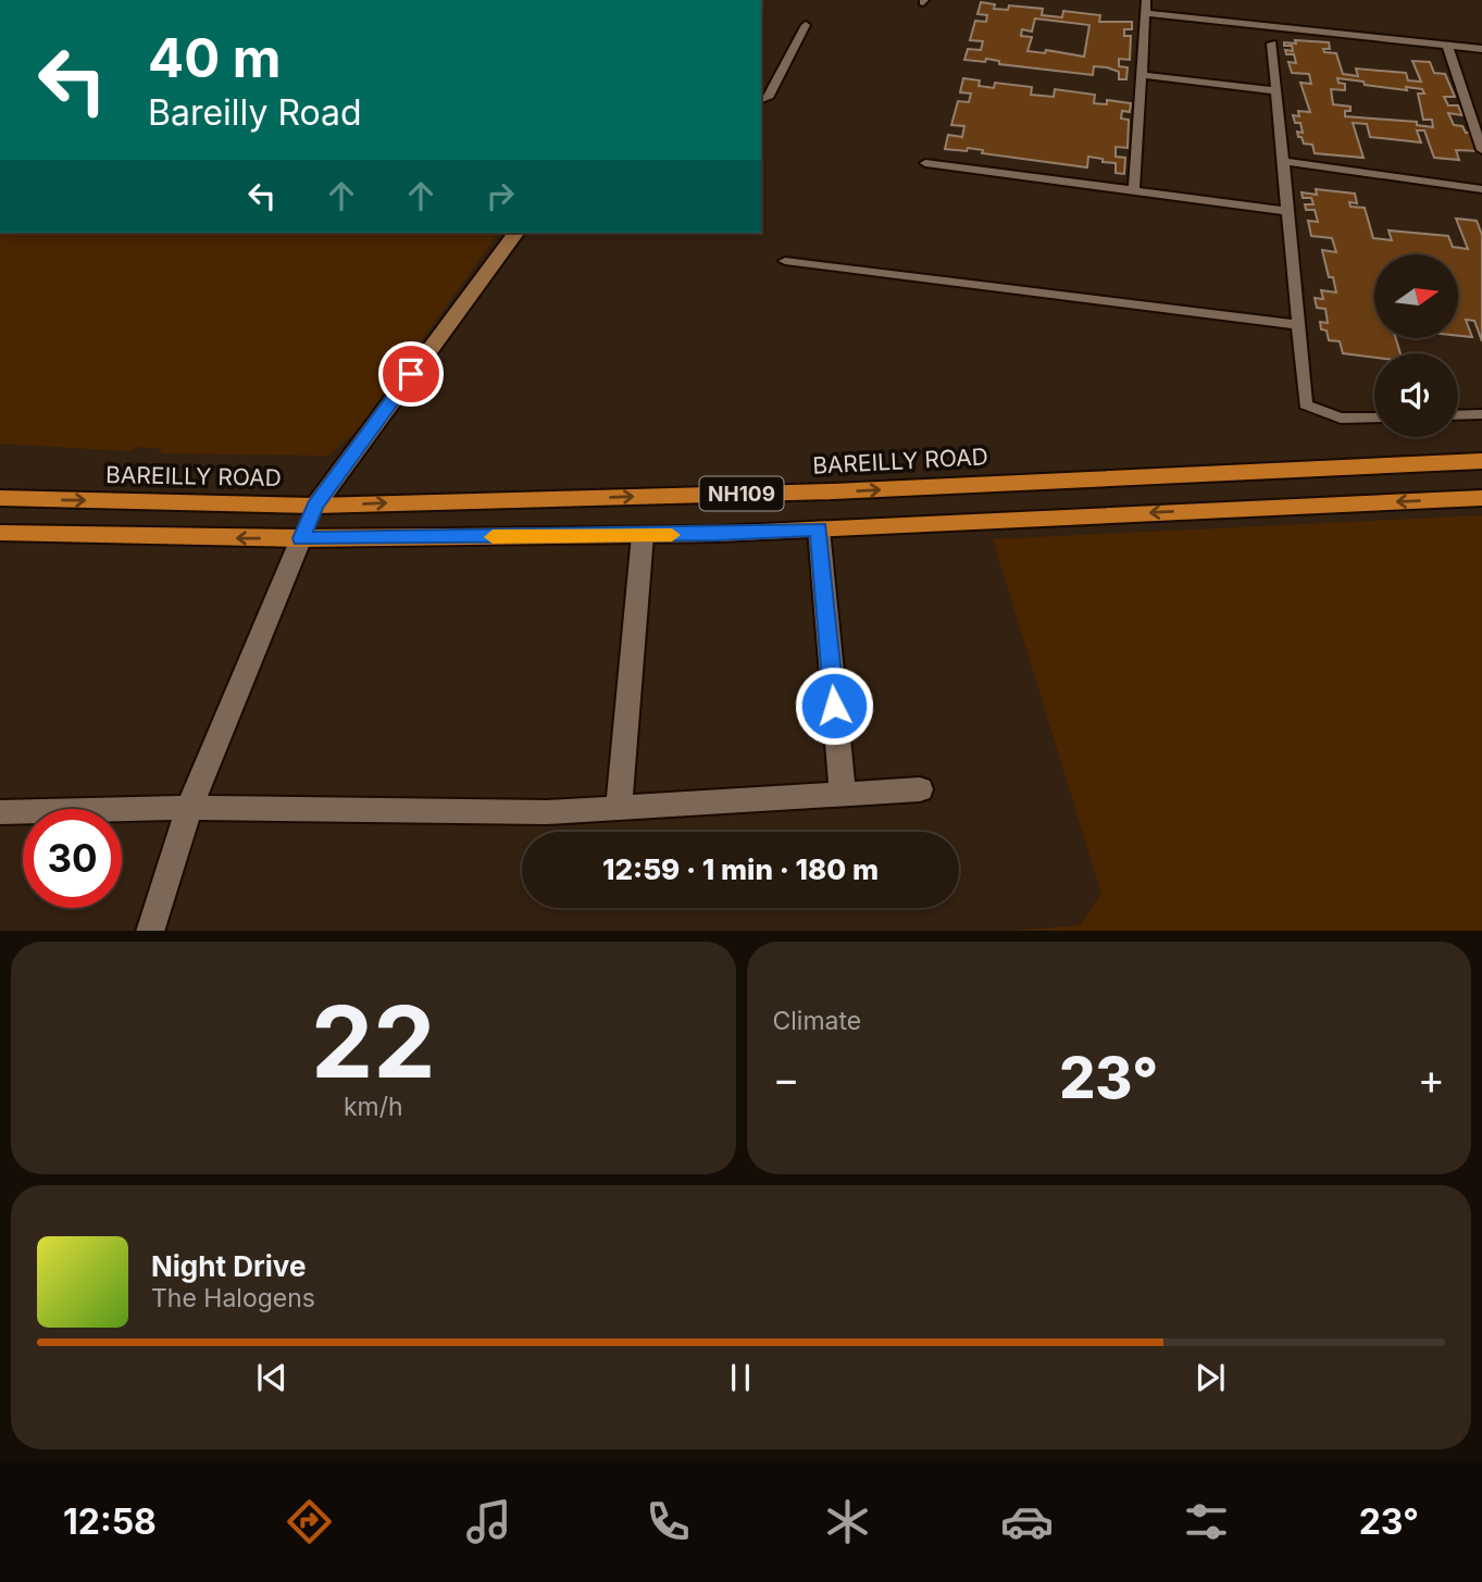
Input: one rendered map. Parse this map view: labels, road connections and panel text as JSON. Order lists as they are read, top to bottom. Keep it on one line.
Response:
{"streets":{"highway":["BAREILLY ROAD","NH109"]},"north":"right","page":{"turn":["40 m","Bareilly Road"],"limit":"30","trip":"12:59 · 1 min · 180 m","tile":[["22","km/h"],"Climate"],"heat":["−","23°","+"],"song":["Night Drive","The Halogens"],"tabs":["12:58","23°"]}}
